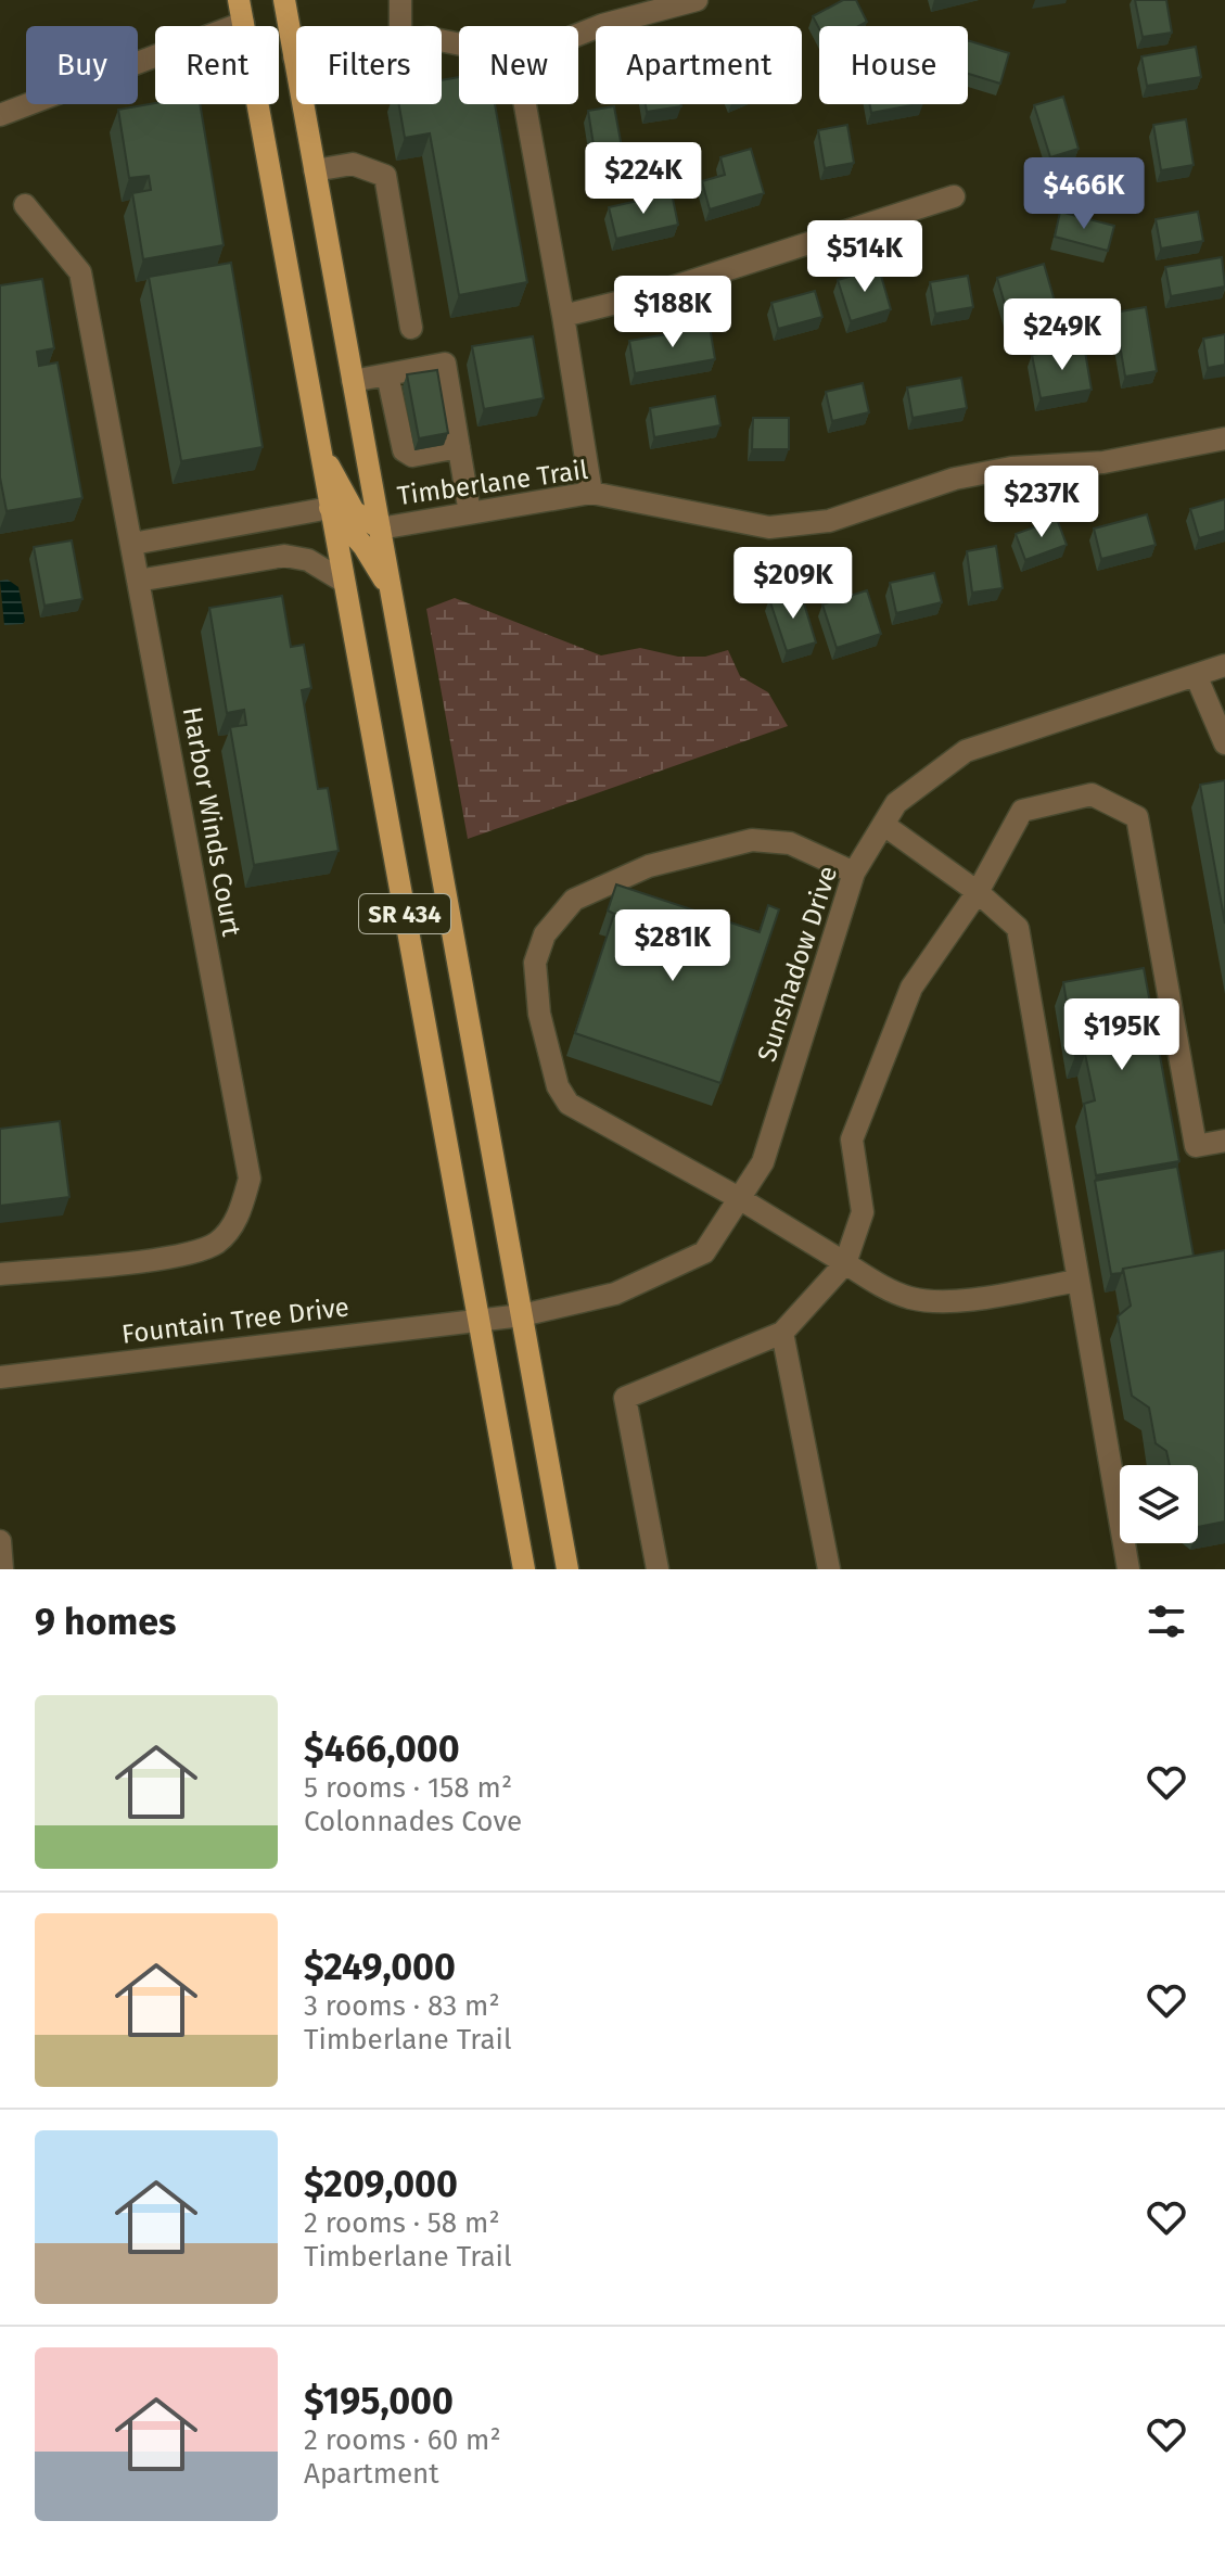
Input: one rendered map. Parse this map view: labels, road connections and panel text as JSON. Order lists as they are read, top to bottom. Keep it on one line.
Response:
{"streets":{"main road":["SR 434"],"street":["Timberlane Trail","Harbor Winds Court","Sunshadow Drive","Fountain Tree Drive"]},"crossings":[["Timberlane Trail","SR 434"],["SR 434","Sunshadow Drive"],["SR 434","Fountain Tree Drive"],["Sunshadow Drive","Fountain Tree Drive"]],"page":{"chip":["Buy","Rent","Filters","New","Apartment","House"],"price":["$224K","$466K","$514K","$188K","$249K","$237K","$209K","$281K","$195K"],"heading":"9 homes","list":[{"name":"$466,000","note":"5 rooms · 158 m² · Colonnades Cove"},{"name":"$249,000","note":"3 rooms · 83 m² · Timberlane Trail"},{"name":"$209,000","note":"2 rooms · 58 m² · Timberlane Trail"},{"name":"$195,000","note":"2 rooms · 60 m² · Apartment"}]}}
